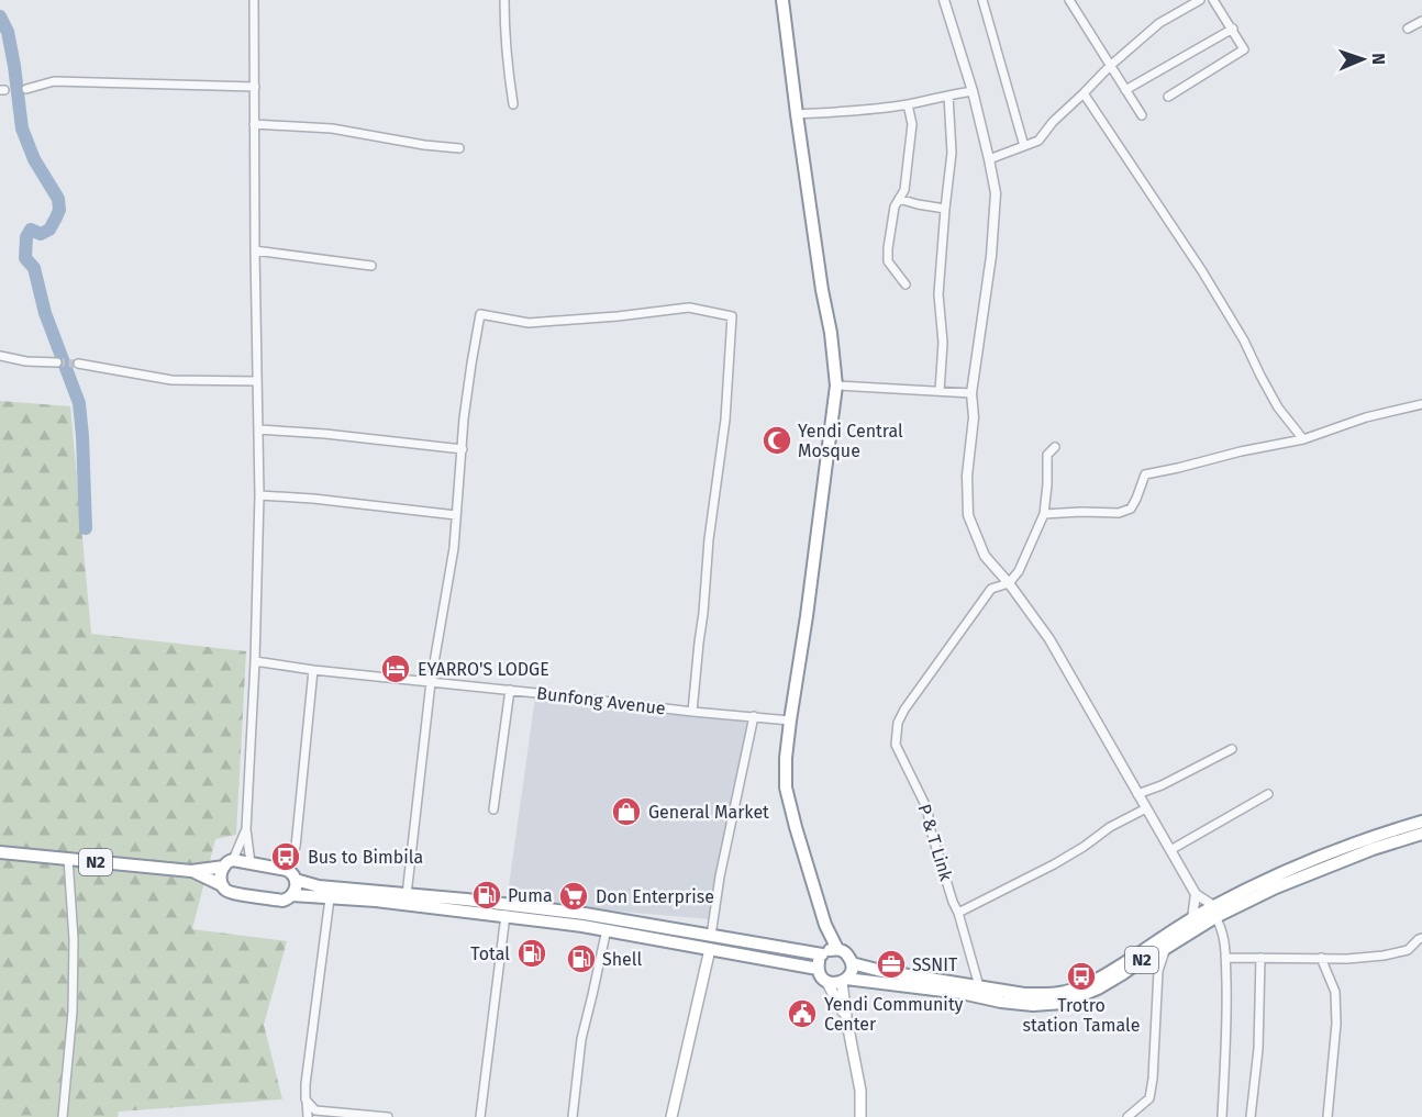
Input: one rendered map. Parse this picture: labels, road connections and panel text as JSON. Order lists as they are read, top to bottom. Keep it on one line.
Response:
{"streets":{"highway":["N2"],"street":["Bunfong Avenue","P & T Link"]},"crossings":[["P & T Link","N2"]],"places":{"mosque":["Yendi Central Mosque"],"hotel":["EYARRO'S LODGE"],"shop":["General Market"],"bus stop":["Bus to Bimbila","Trotro station Tamale"],"fuel station":["Puma","Total","Shell"],"supermarket":["Don Enterprise"],"office":["SSNIT"],"public building":["Yendi Community Center"]},"north":"right"}
